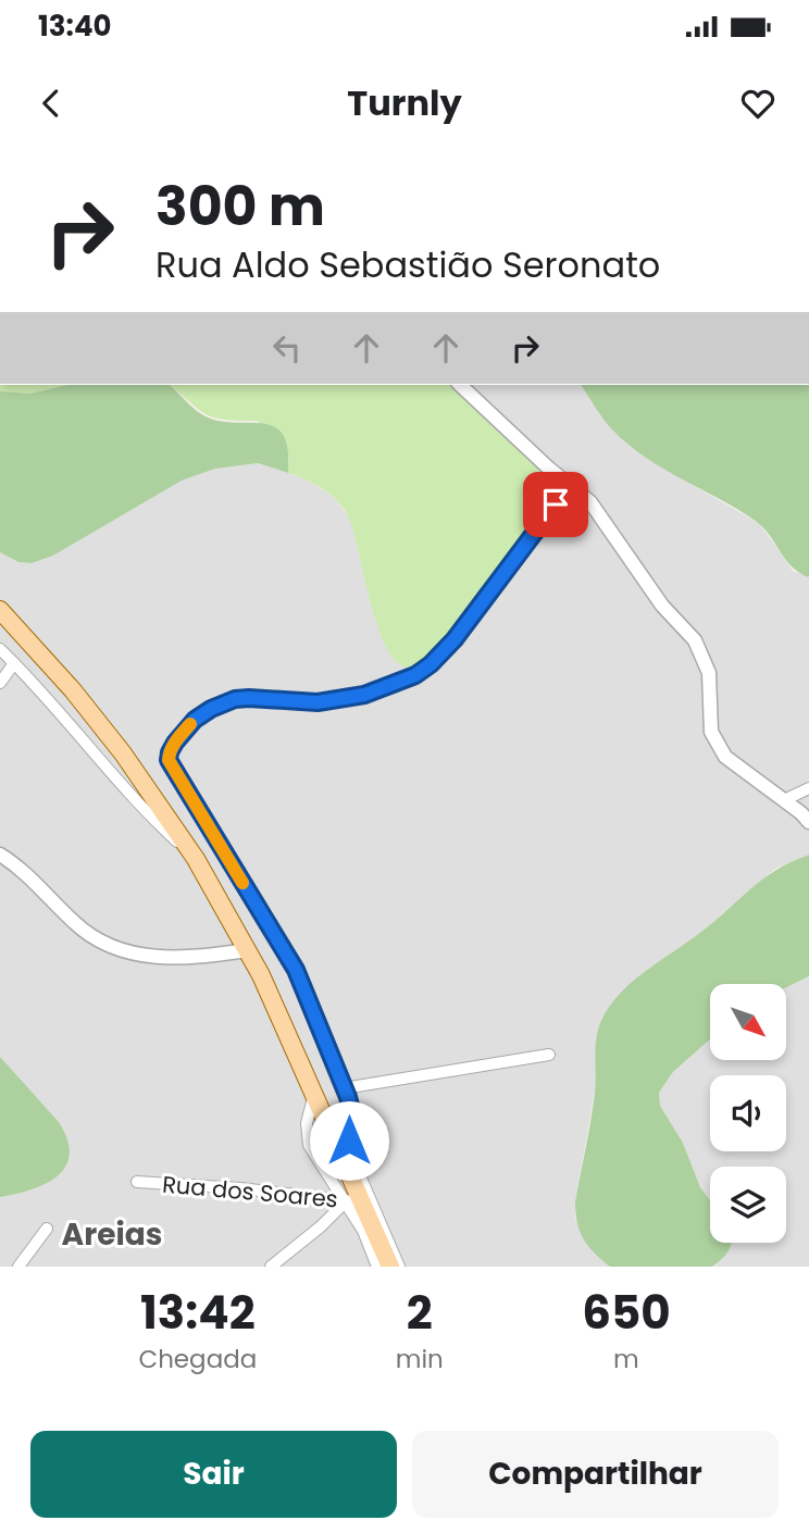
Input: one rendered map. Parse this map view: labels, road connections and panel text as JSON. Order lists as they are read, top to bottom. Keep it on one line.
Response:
{"streets":{"street":["Rua dos Soares"]},"districts":["Areias"],"north":"bottom right","page":{"status":"13:40","header":"Turnly","turn":["300 m","Rua Aldo Sebastião Seronato"],"eta":["13:42","Chegada","2","min","650","m"],"buttons":["Sair","Compartilhar"]}}
